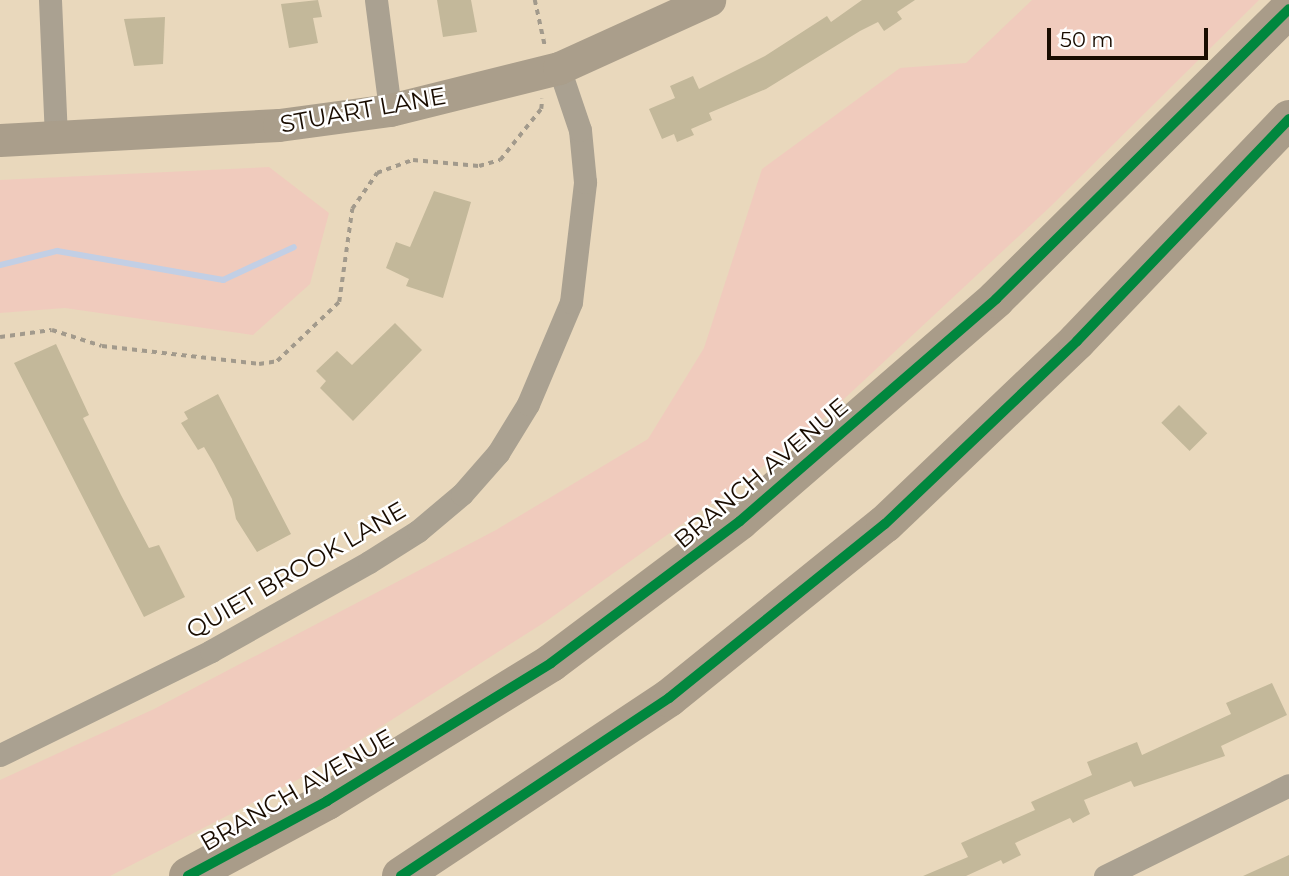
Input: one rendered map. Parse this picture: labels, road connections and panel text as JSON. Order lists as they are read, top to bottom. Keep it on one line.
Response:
{"streets":{"highway":["BRANCH AVENUE"],"street":["STUART LANE","QUIET BROOK LANE"]},"crossings":[["STUART LANE","QUIET BROOK LANE"]],"scale_bar":"50 m"}
